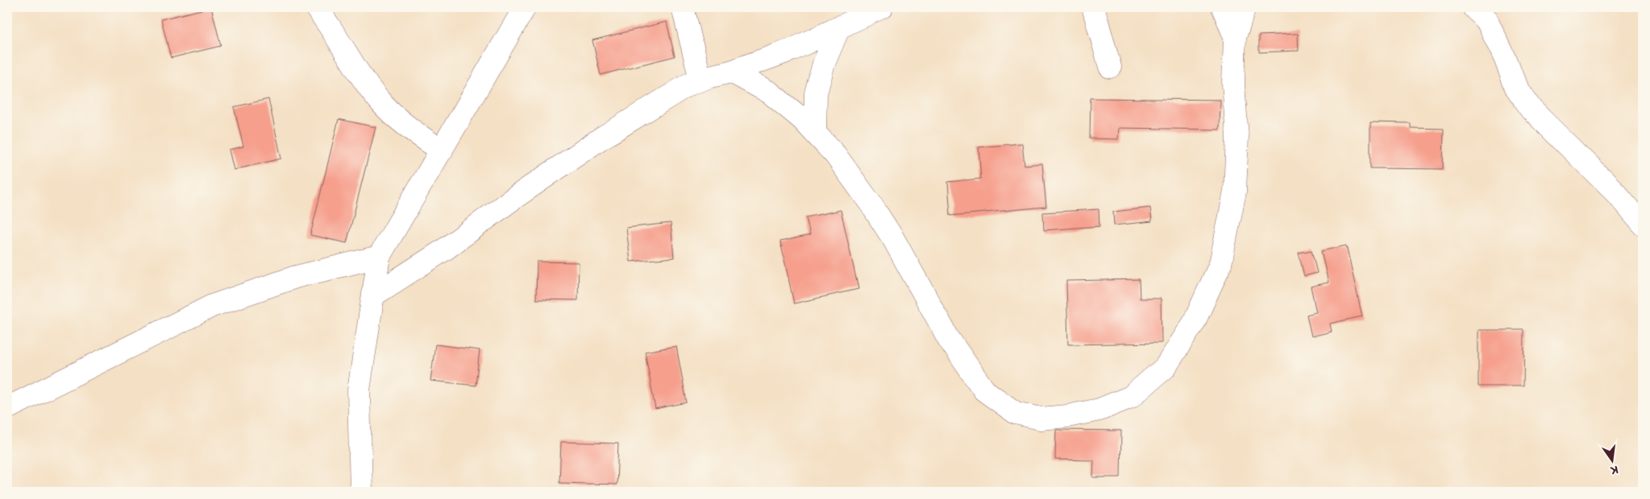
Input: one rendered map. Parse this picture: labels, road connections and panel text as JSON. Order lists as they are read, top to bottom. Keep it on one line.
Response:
{"north":"bottom"}
